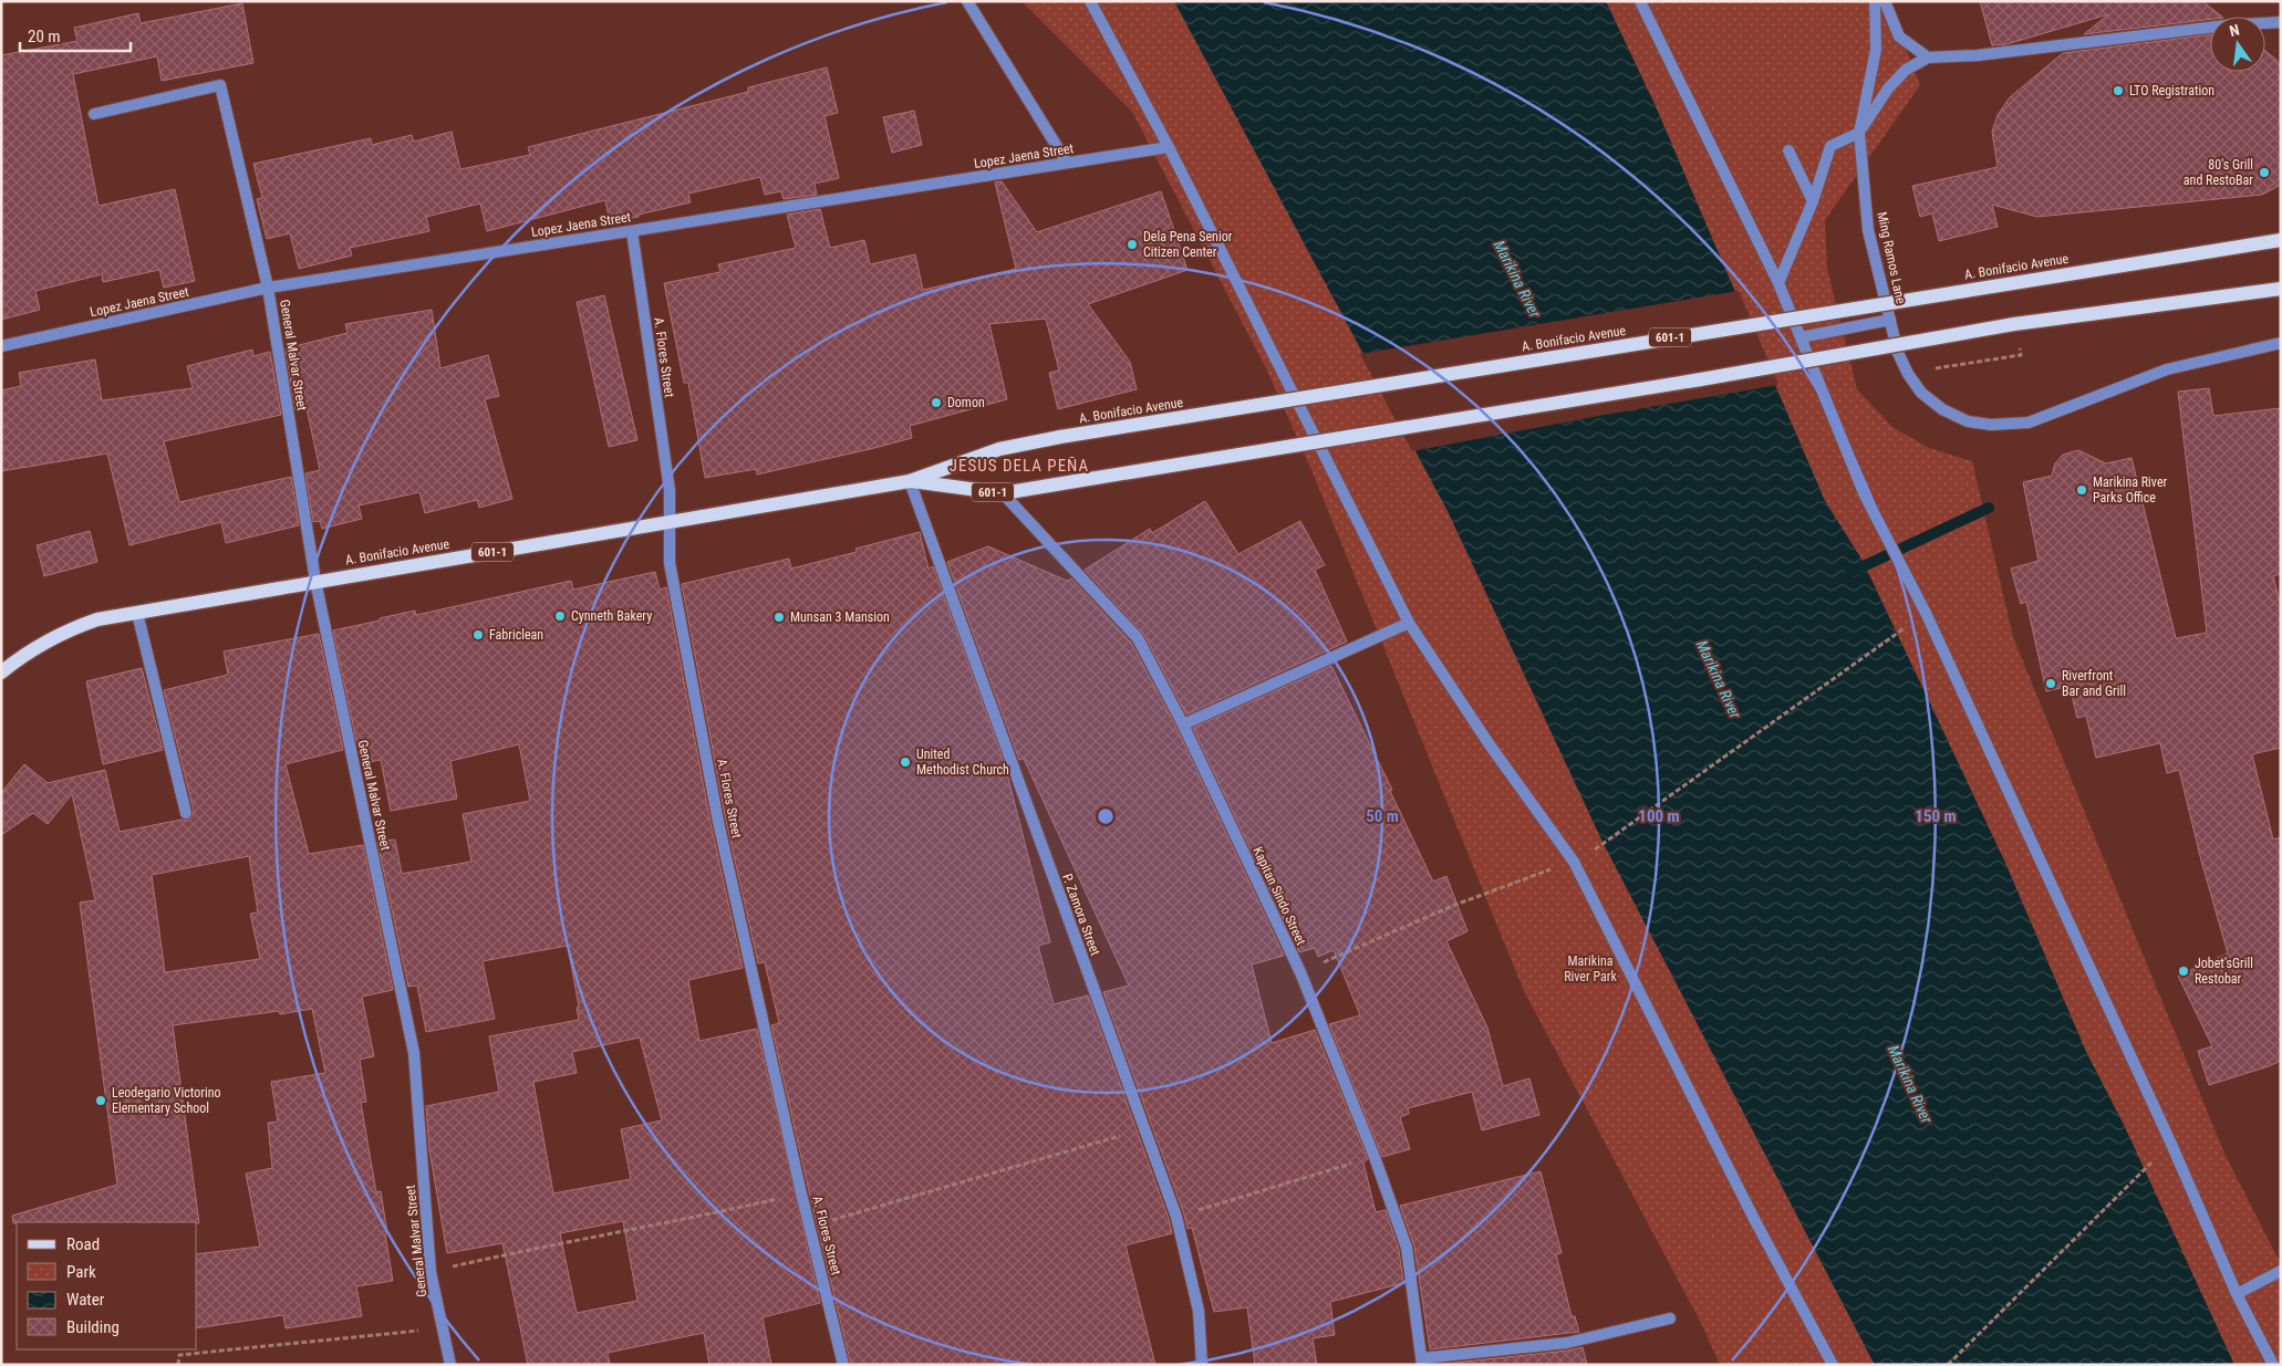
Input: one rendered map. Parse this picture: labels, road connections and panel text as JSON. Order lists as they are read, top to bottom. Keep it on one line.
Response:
{"streets":{"main road":["A. Bonifacio Avenue","601-1"],"street":["Lopez Jaena Street","Ming Ramos Lane","General Malvar Street","A. Flores Street","Kapitan Sindo Street","P. Zamora Street"]},"crossings":[["Lopez Jaena Street","General Malvar Street"],["Lopez Jaena Street","A. Flores Street"],["A. Bonifacio Avenue","General Malvar Street"],["A. Bonifacio Avenue","A. Flores Street"],["A. Bonifacio Avenue","Kapitan Sindo Street"],["A. Bonifacio Avenue","P. Zamora Street"]],"districts":["JESUS DELA PEÑA"],"water":["Marikina River"],"parks":["Marikina River Park"],"places":["LTO Registration","80's Grill and RestoBar","Dela Pena Senior Citizen Center","Domon","Marikina River Parks Office","Cynneth Bakery","Munsan 3 Mansion","Fabriclean","Riverfront Bar and Grill","United Methodist Church","Jobet'sGrill Restobar","Leodegario Victorino Elementary School"],"legend":["Road","Park","Water","Building"],"scale_bar":"20 m","north":"top","rings":["50 m","100 m","150 m"]}
